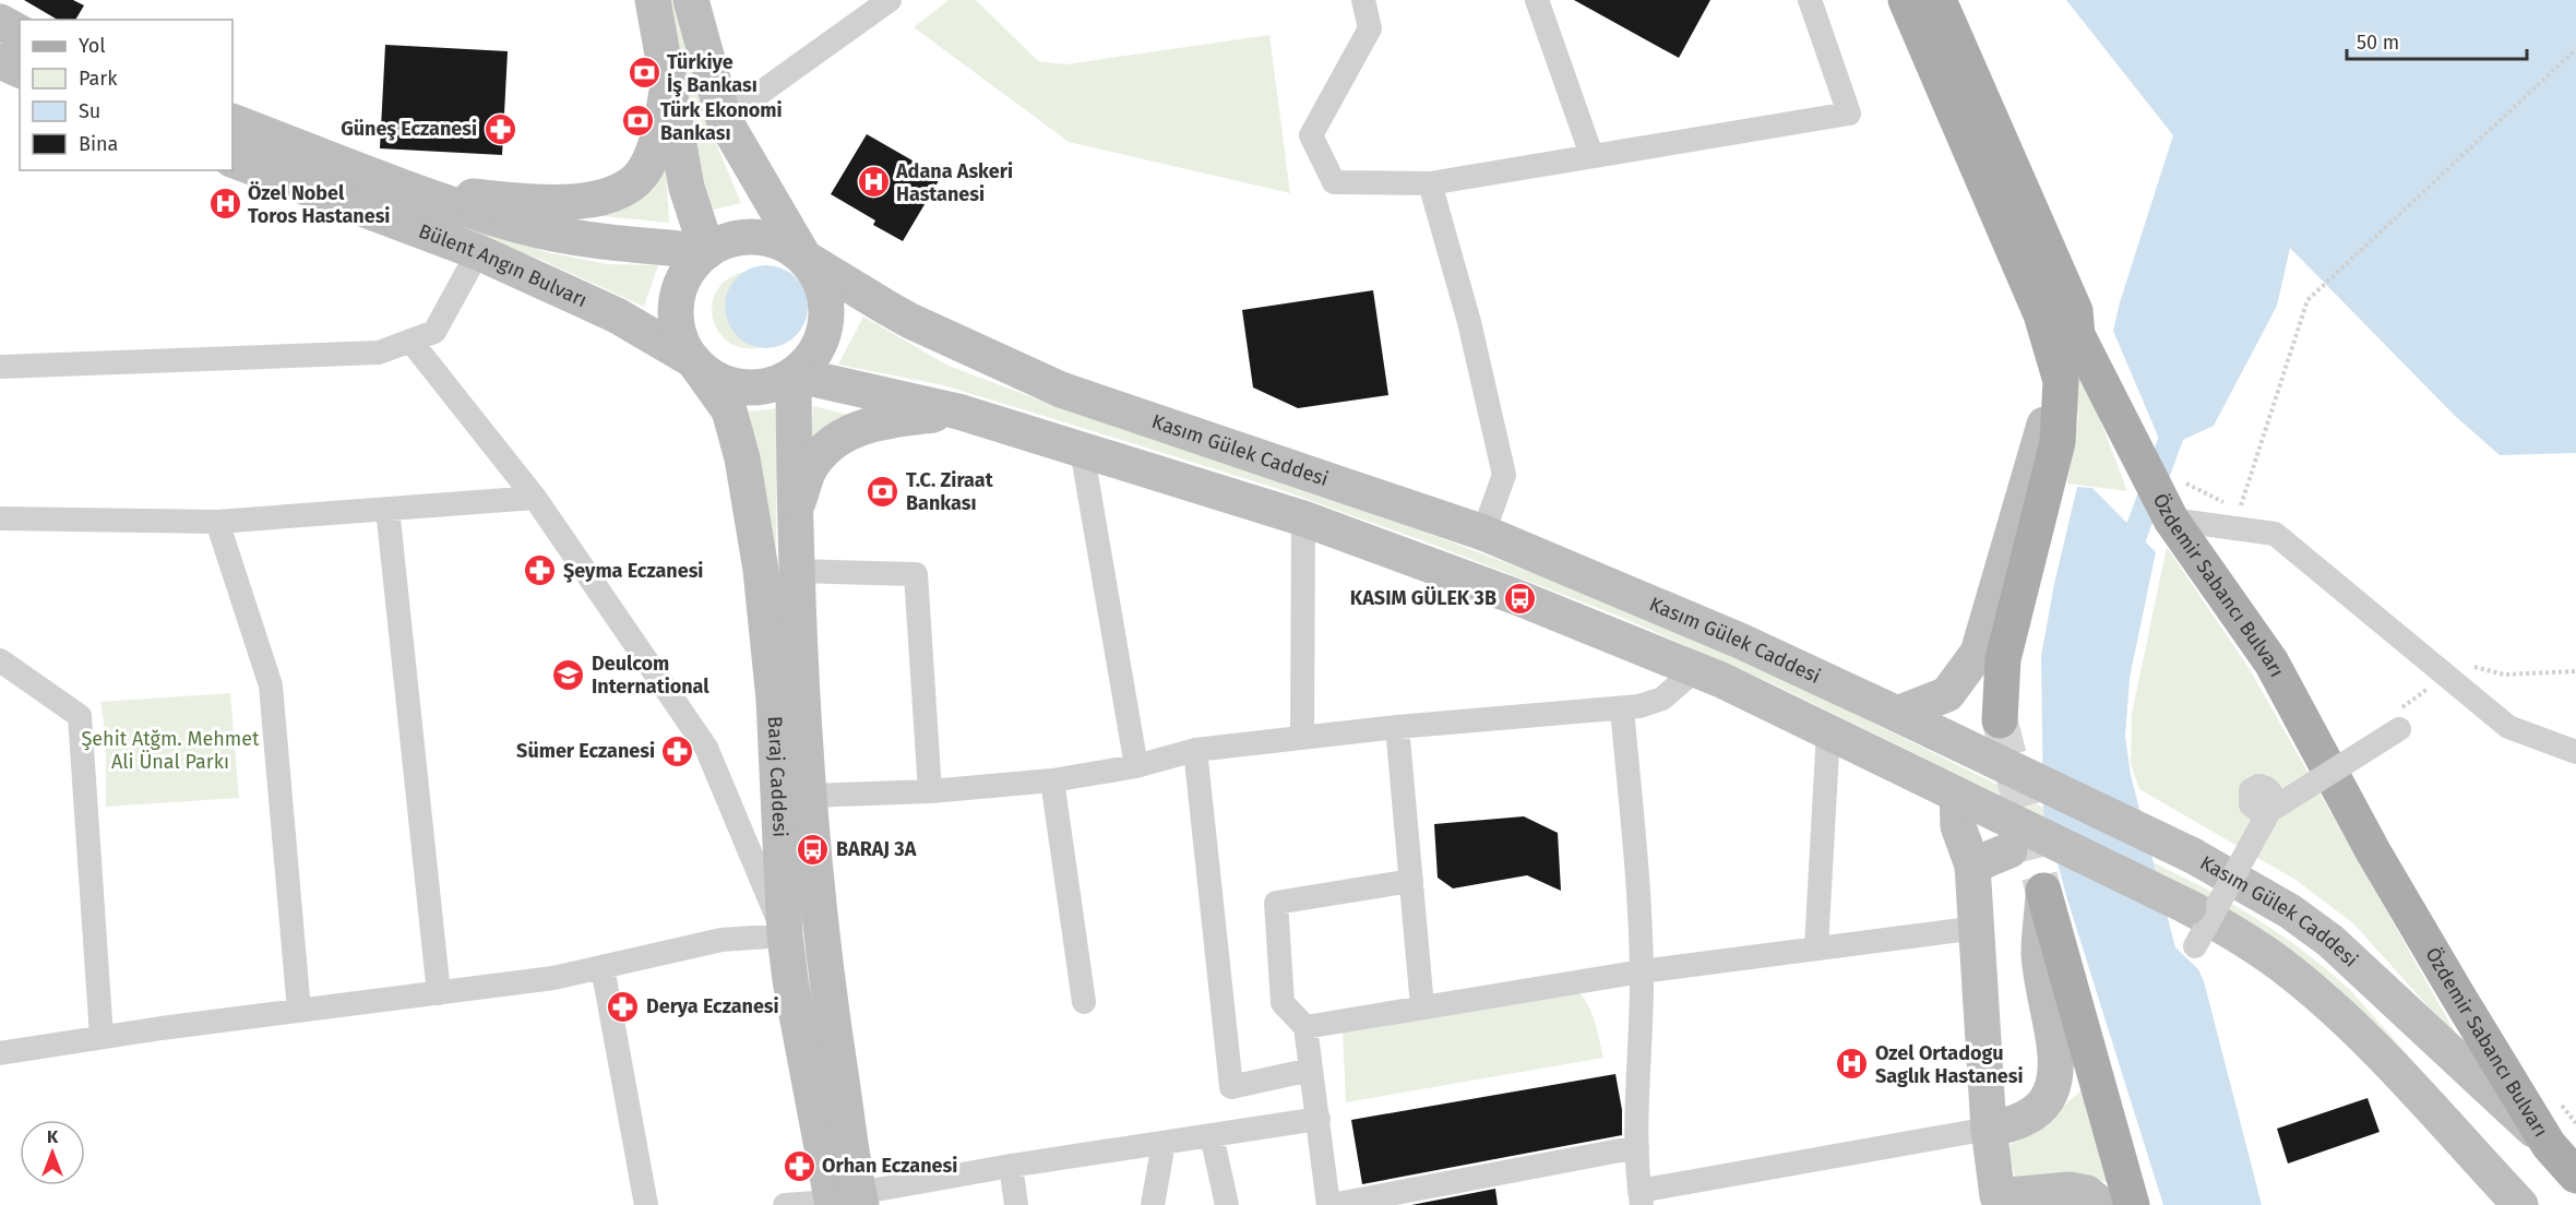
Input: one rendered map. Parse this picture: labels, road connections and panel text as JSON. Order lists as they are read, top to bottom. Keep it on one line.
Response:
{"streets":{"main road":["Bülent Angın Bulvarı","Kasım Gülek Caddesi","Özdemir Sabancı Bulvarı","Baraj Caddesi"]},"crossings":[["Bülent Angın Bulvarı","Kasım Gülek Caddesi"],["Bülent Angın Bulvarı","Baraj Caddesi"],["Kasım Gülek Caddesi","Özdemir Sabancı Bulvarı"],["Kasım Gülek Caddesi","Baraj Caddesi"]],"parks":["Şehit Atğm. Mehmet Ali Ünal Parkı"],"places":{"bank":["Türkiye İş Bankası","Türk Ekonomi Bankası","T.C. Ziraat Bankası"],"pharmacy":["Güneş Eczanesi","Şeyma Eczanesi","Sümer Eczanesi","Derya Eczanesi","Orhan Eczanesi"],"hospital":["Adana Askeri Hastanesi","Özel Nobel Toros Hastanesi","Ozel Ortadogu Saglık Hastanesi"],"bus stop":["KASIM GÜLEK 3B","BARAJ 3A"],"school or university":["Deulcom International"]},"legend":["Yol","Park","Su","Bina"],"scale_bar":"50 m","north":"top"}
